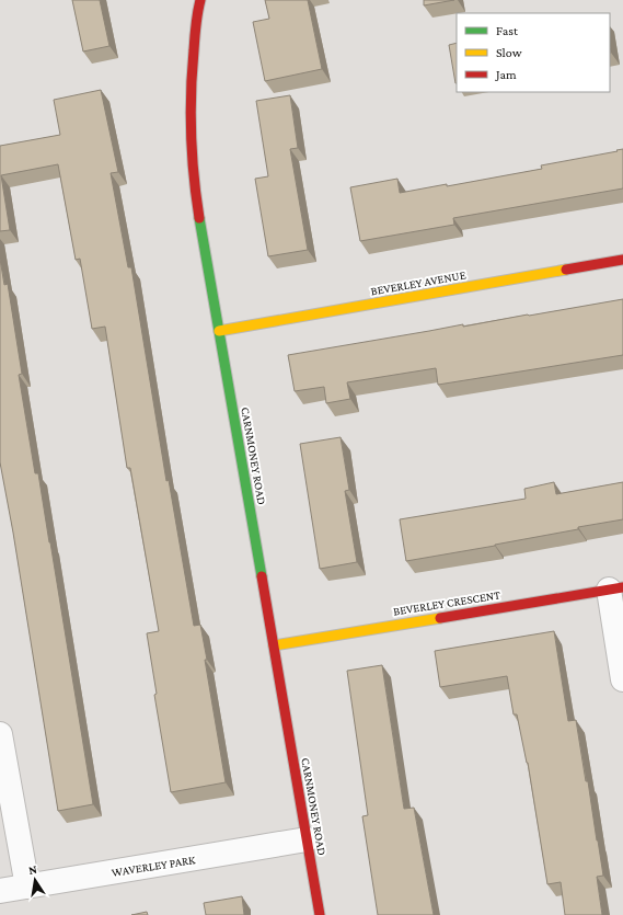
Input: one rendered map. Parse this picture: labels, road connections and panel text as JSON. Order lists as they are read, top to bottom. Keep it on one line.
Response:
{"streets":{"street":["BEVERLEY AVENUE","CARNMONEY ROAD","BEVERLEY CRESCENT","WAVERLEY PARK"]},"crossings":[["BEVERLEY AVENUE","CARNMONEY ROAD"],["CARNMONEY ROAD","BEVERLEY CRESCENT"],["CARNMONEY ROAD","WAVERLEY PARK"]],"legend":["Fast","Slow","Jam"],"north":"top"}
